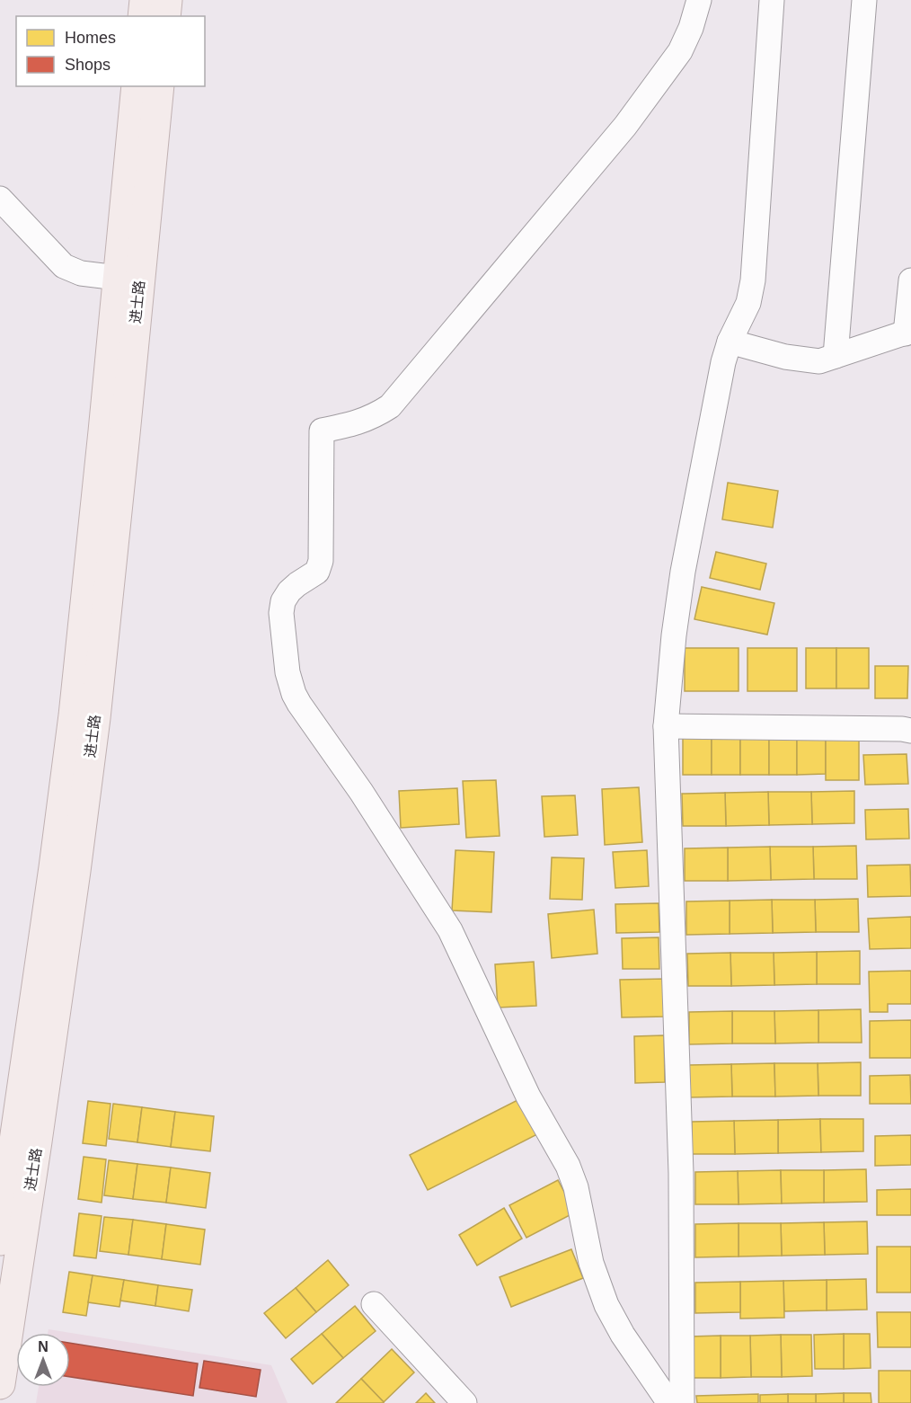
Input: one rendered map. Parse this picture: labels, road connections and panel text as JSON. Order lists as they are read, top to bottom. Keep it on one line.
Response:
{"streets":{"main road":["进士路"]},"legend":["Homes","Shops"],"north":"top"}
